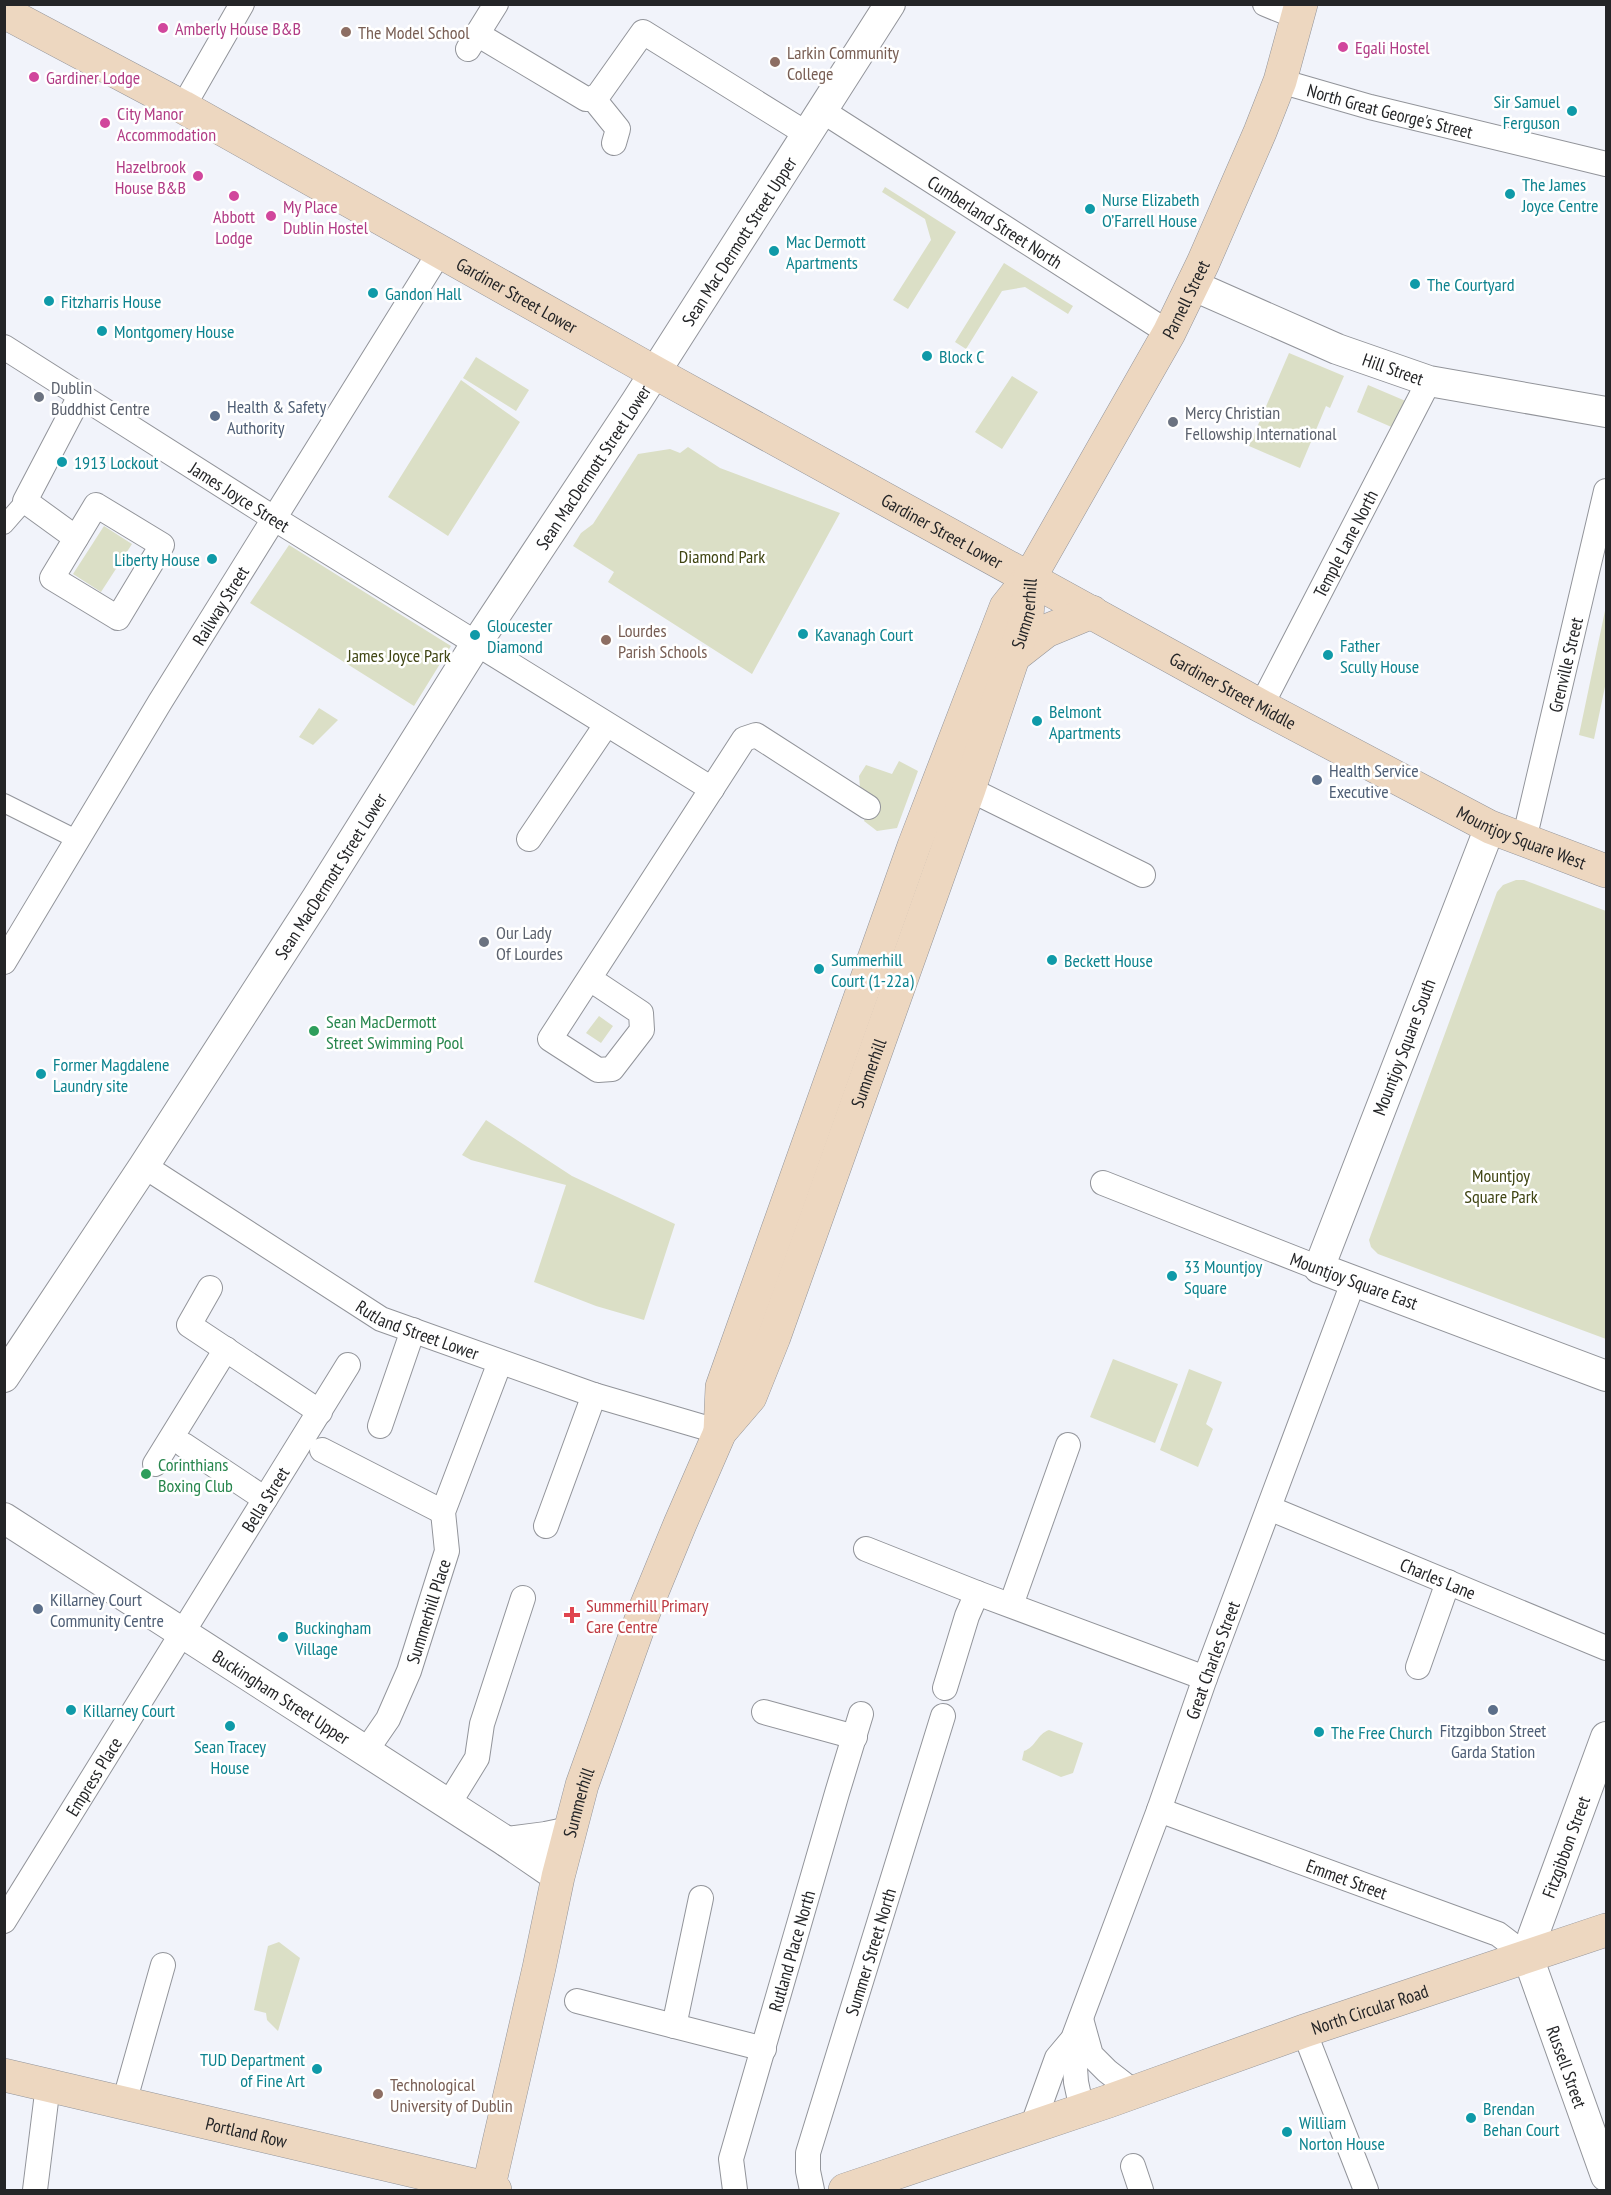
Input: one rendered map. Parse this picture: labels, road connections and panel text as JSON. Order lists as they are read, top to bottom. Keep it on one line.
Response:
{"streets":{"main road":["Gardiner Street Lower","Parnell Street","Summerhill","Gardiner Street Middle","Mountjoy Square West","North Circular Road","Portland Row"],"street":["North Great George's Street","Cumberland Street North","Sean Mac Dermott Street Upper","Hill Street","Sean MacDermott Street Lower","James Joyce Street","Temple Lane North","Railway Street","Grenville Street","Mountjoy Square South","Mountjoy Square East","Rutland Street Lower","Bella Street","Charles Lane","Summerhill Place","Great Charles Street","Buckingham Street Upper","Empress Place","Fitzgibbon Street","Emmet Street","Rutland Place North","Summer Street North","Russell Street"]},"crossings":[["North Great George's Street","Parnell Street"],["Cumberland Street North","Sean Mac Dermott Street Upper"],["Cumberland Street North","Parnell Street"],["Sean Mac Dermott Street Upper","Gardiner Street Lower"],["Sean Mac Dermott Street Upper","Sean MacDermott Street Lower"],["Gardiner Street Lower","Parnell Street"],["Gardiner Street Lower","Sean MacDermott Street Lower"],["Gardiner Street Lower","Railway Street"],["Gardiner Street Lower","Summerhill"],["Gardiner Street Lower","Gardiner Street Middle"],["Parnell Street","Hill Street"],["Parnell Street","Summerhill"],["Parnell Street","Gardiner Street Middle"],["Hill Street","Temple Lane North"],["Sean MacDermott Street Lower","James Joyce Street"],["Sean MacDermott Street Lower","Rutland Street Lower"],["James Joyce Street","Railway Street"],["Temple Lane North","Gardiner Street Middle"],["Summerhill","Gardiner Street Middle"],["Summerhill","Rutland Street Lower"],["Summerhill","Buckingham Street Upper"],["Summerhill","Portland Row"],["Grenville Street","Mountjoy Square West"],["Gardiner Street Middle","Mountjoy Square West"],["Mountjoy Square West","Mountjoy Square South"],["Mountjoy Square South","Mountjoy Square East"],["Mountjoy Square East","Great Charles Street"],["Rutland Street Lower","Summerhill Place"],["Bella Street","Buckingham Street Upper"],["Bella Street","Empress Place"],["Charles Lane","Great Charles Street"],["Summerhill Place","Buckingham Street Upper"],["Great Charles Street","Emmet Street"],["Great Charles Street","North Circular Road"],["Buckingham Street Upper","Empress Place"],["Fitzgibbon Street","Emmet Street"],["Fitzgibbon Street","North Circular Road"],["Fitzgibbon Street","Russell Street"],["Emmet Street","North Circular Road"],["Emmet Street","Russell Street"],["North Circular Road","Russell Street"]],"parks":["Diamond Park","James Joyce Park","Mountjoy Square Park"],"places":{"other":["Amberly House B&B","The Model School","Egali Hostel","Larkin Community College","Gardiner Lodge","Sir Samuel Ferguson","City Manor Accommodation","Hazelbrook House B&B","The James Joyce Centre","Abbott Lodge","Nurse Elizabeth O’Farrell House","My Place Dublin Hostel","Mac Dermott Apartments","The Courtyard","Gandon Hall","Fitzharris House","Montgomery House","Block C","Dublin Buddhist Centre","Health & Safety Authority","Mercy Christian Fellowship International","1913 Lockout","Liberty House","Kavanagh Court","Gloucester Diamond","Lourdes Parish Schools","Father Scully House","Belmont Apartments","Health Service Executive","Our Lady Of Lourdes","Beckett House","Summerhill Court (1-22a)","Sean MacDermott Street Swimming Pool","Former Magdalene Laundry site","33 Mountjoy Square","Corinthians Boxing Club","Killarney Court Community Centre","Buckingham Village","Killarney Court","Fitzgibbon Street Garda Station","Sean Tracey House","The Free Church","TUD Department of Fine Art","Technological University of Dublin","Brendan Behan Court","William Norton House"],"health":["Summerhill Primary Care Centre"]}}
